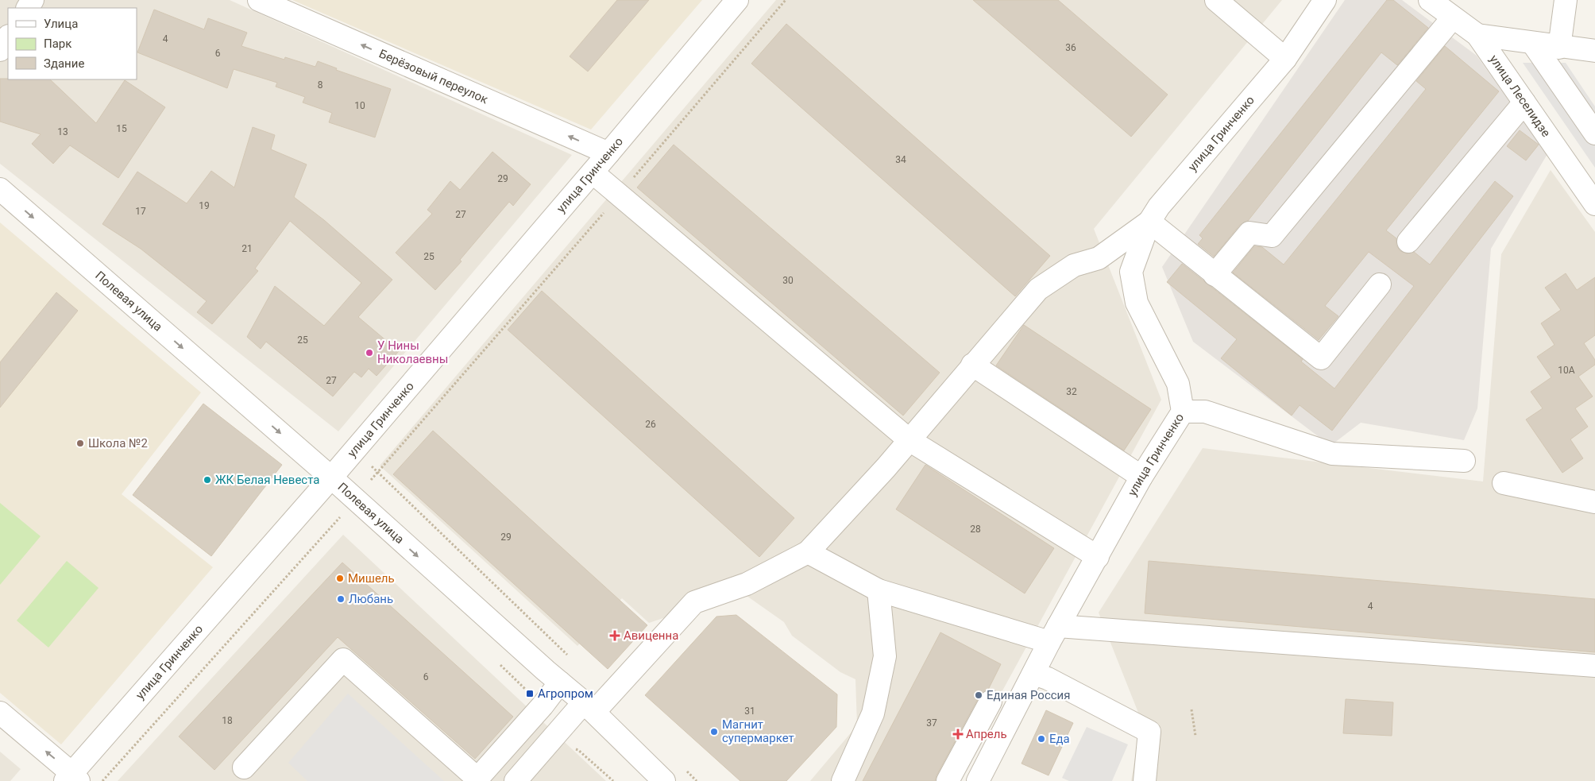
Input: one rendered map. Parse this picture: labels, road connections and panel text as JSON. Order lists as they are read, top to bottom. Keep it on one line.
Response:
{"streets":{"street":["Берёзовый переулок","улица Леселидзе","улица Гринченко","Полевая улица"]},"crossings":[["Берёзовый переулок","улица Гринченко"],["улица Гринченко","Полевая улица"]],"one_way":["Берёзовый переулок","Полевая улица"],"places":{"other":["У Нины Николаевны","Школа №2","ЖК Белая Невеста","Мишель","Любань","Единая Россия","Магнит супермаркет","Еда"],"health":["Авиценна","Апрель"],"transit":["Агропром"]},"house_numbers":["4","36","6","8","10","15","13","34","29","19","17","27","21","25","30","25","10А","27","32","26","28","29","4","6","31","18","37"],"legend":["Улица","Парк","Здание"]}
